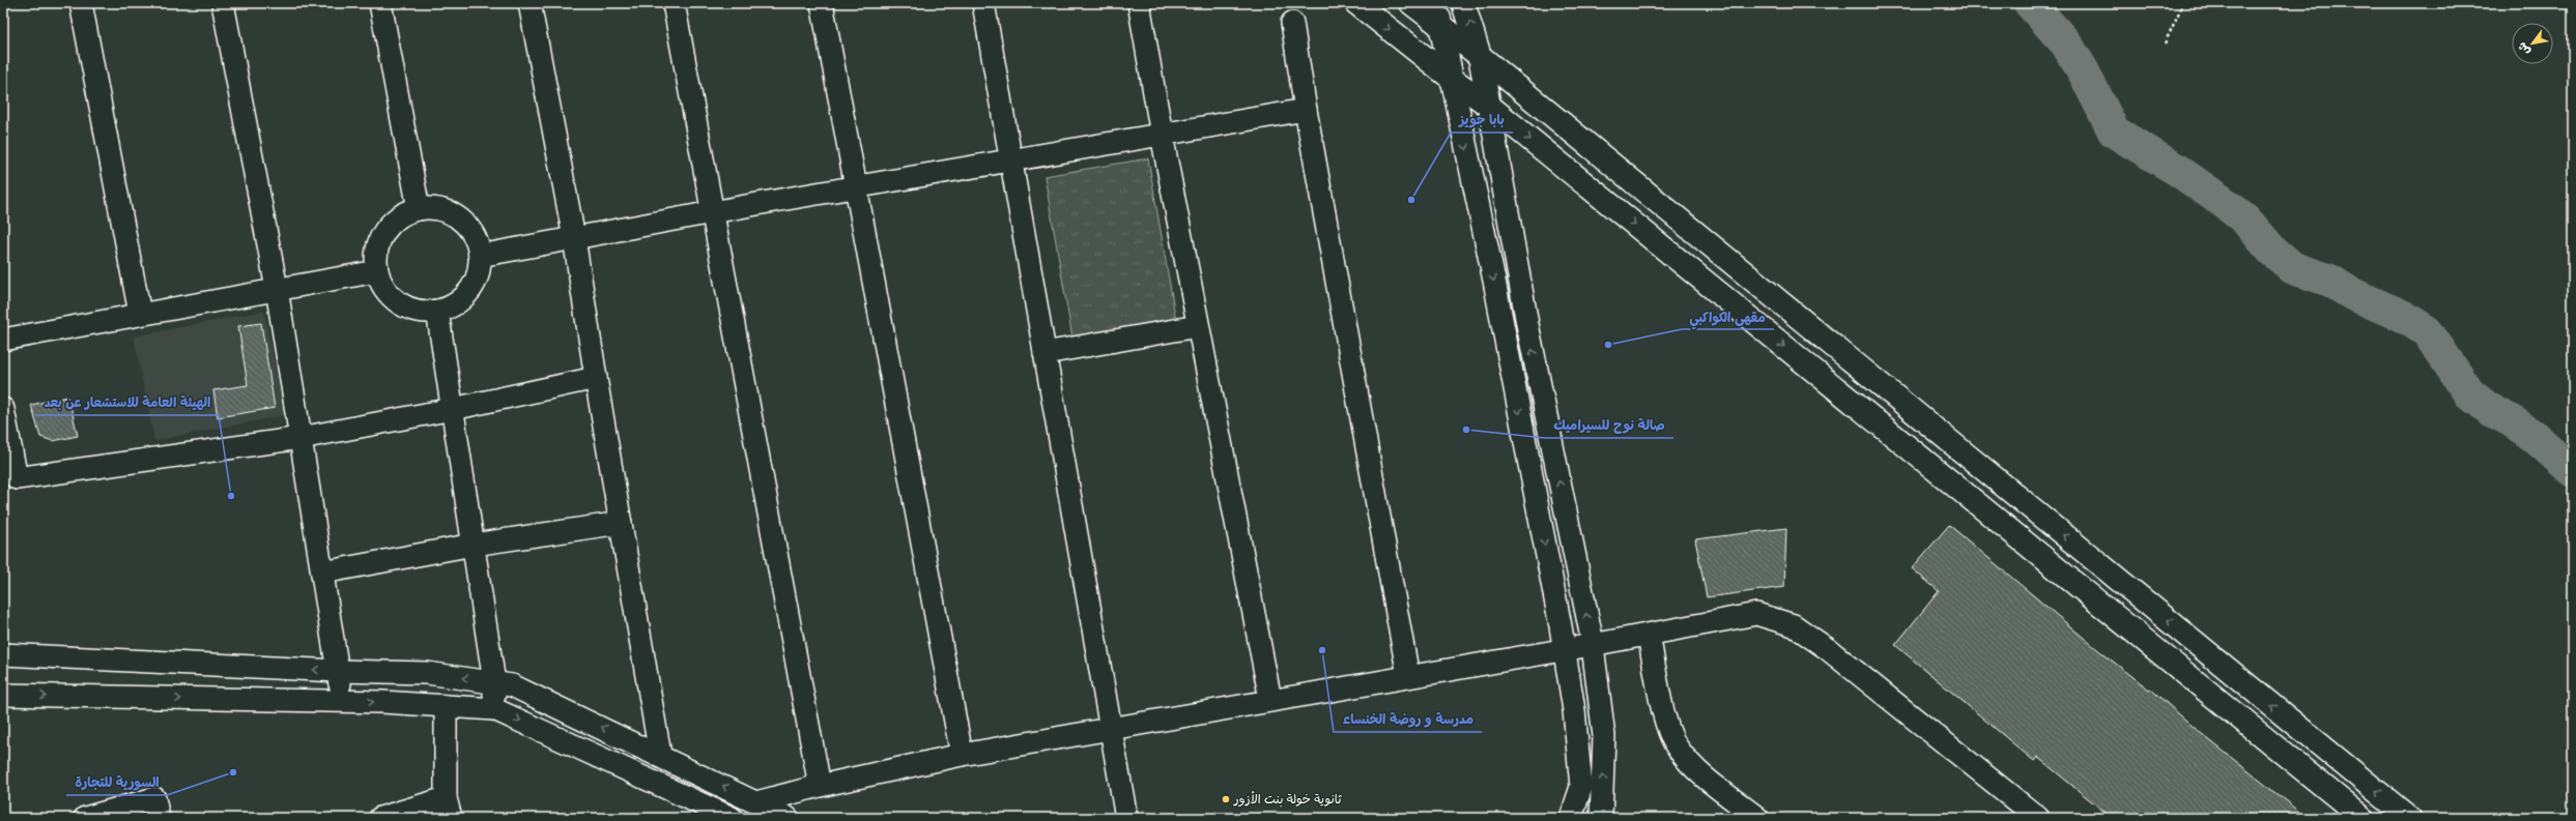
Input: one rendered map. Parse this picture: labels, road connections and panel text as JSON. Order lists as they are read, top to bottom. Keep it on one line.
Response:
{"places":["بابا جويز","مقهى الكواكبي","صالة نوح للسيراميك","الهيئة العامة للاستشعار عن بعد","مدرسة و روضة الخنساء","السورية للتجارة","ثانوية خولة بنت الأزور"],"north":"bottom left"}
